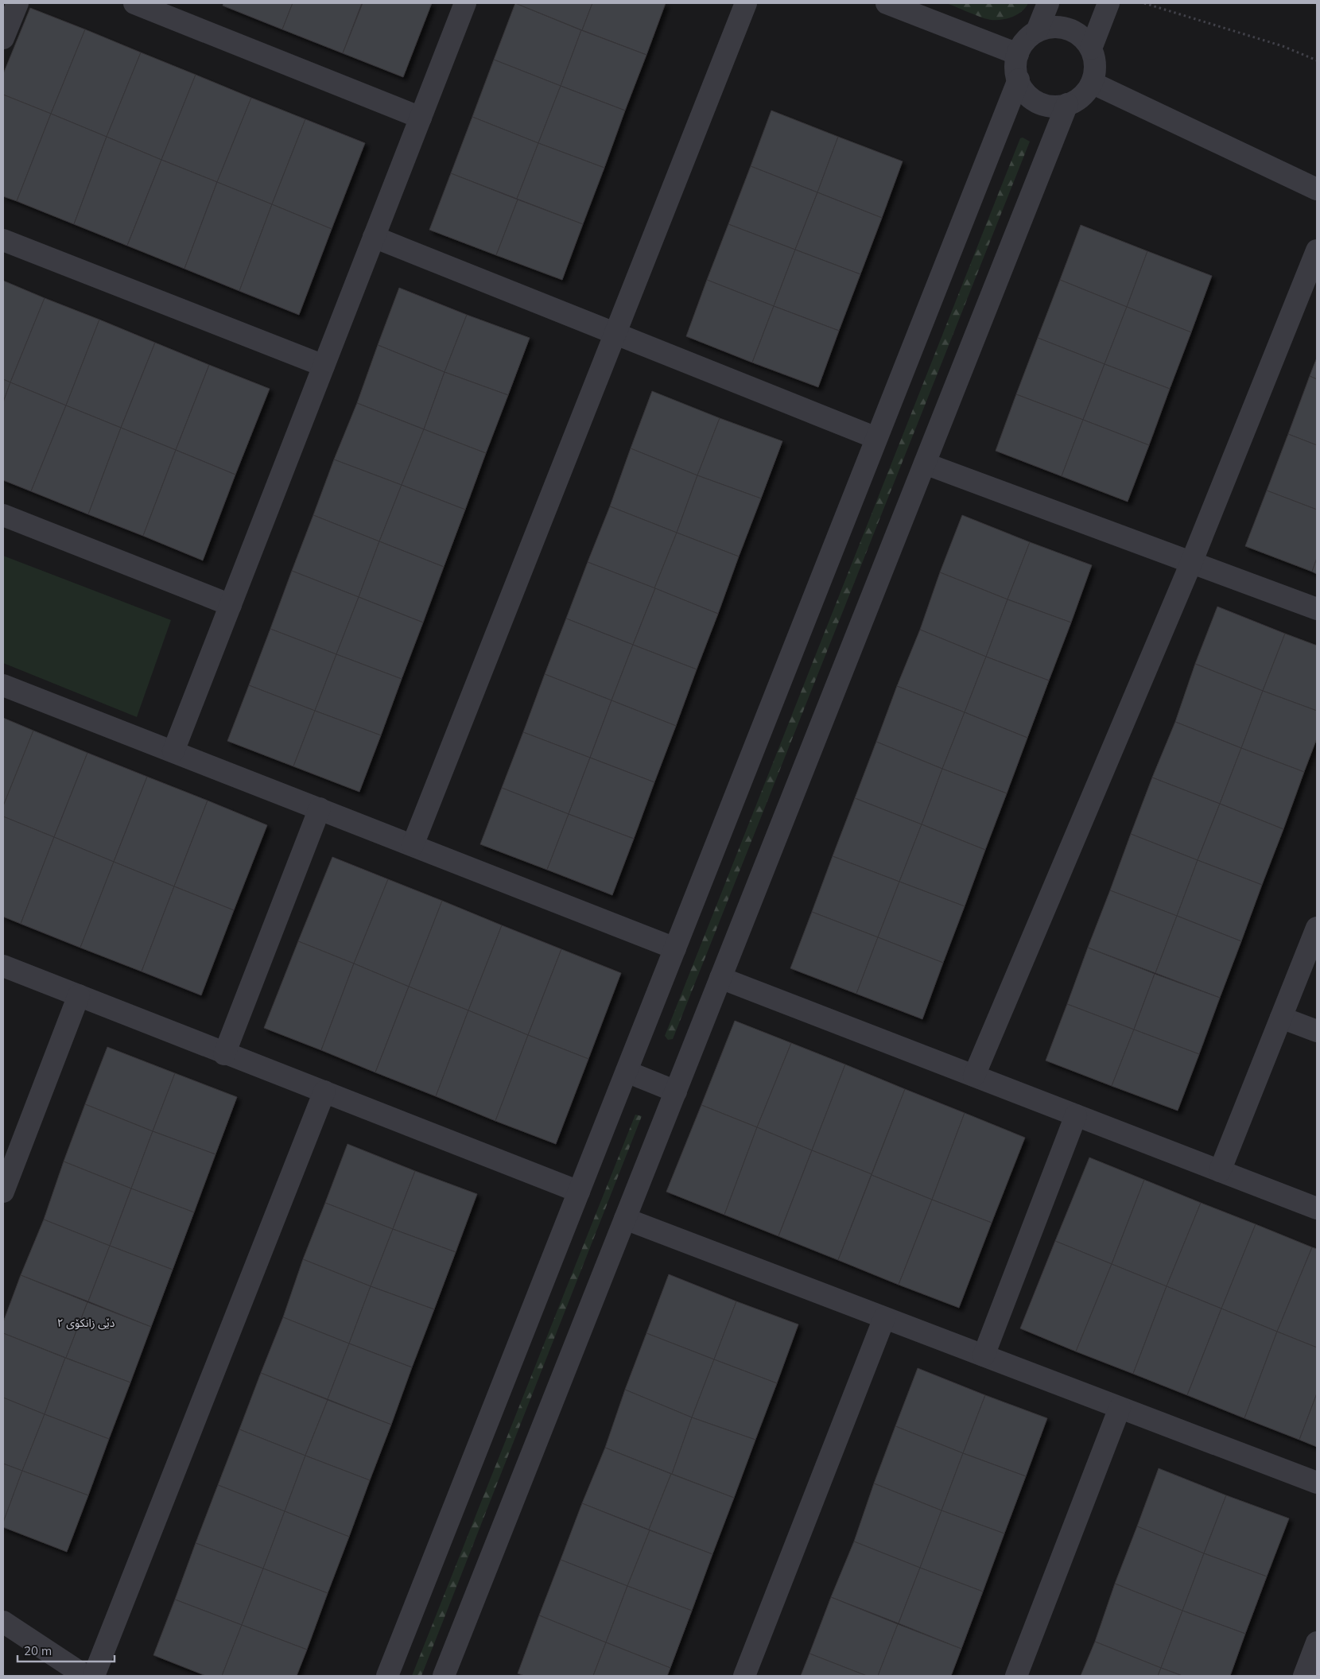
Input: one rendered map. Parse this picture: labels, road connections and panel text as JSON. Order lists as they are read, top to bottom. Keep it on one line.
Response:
{"districts":["دێی زانکۆی ٢"],"scale_bar":"20 m"}
